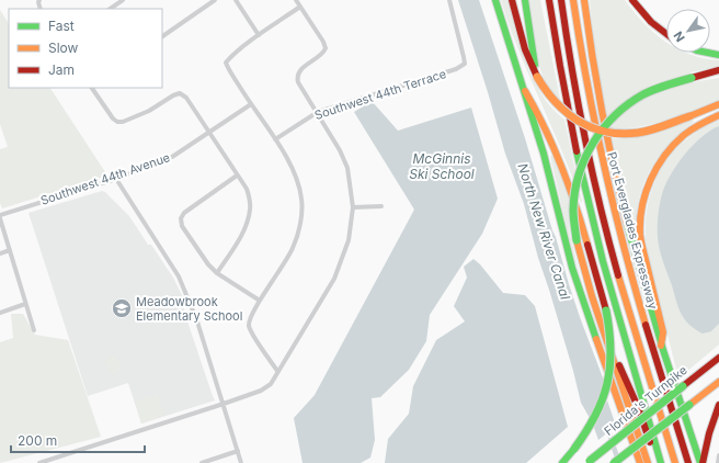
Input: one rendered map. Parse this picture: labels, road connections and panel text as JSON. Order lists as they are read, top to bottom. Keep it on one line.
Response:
{"streets":{"main road":["Port Everglades Expressway","Florida's Turnpike"],"street":["Southwest 44th Terrace","Southwest 44th Avenue"]},"water":["McGinnis Ski School","North New River Canal"],"places":{"school or university":["Meadowbrook Elementary School"]},"legend":["Fast","Slow","Jam"],"scale_bar":"200 m","north":"bottom left"}
